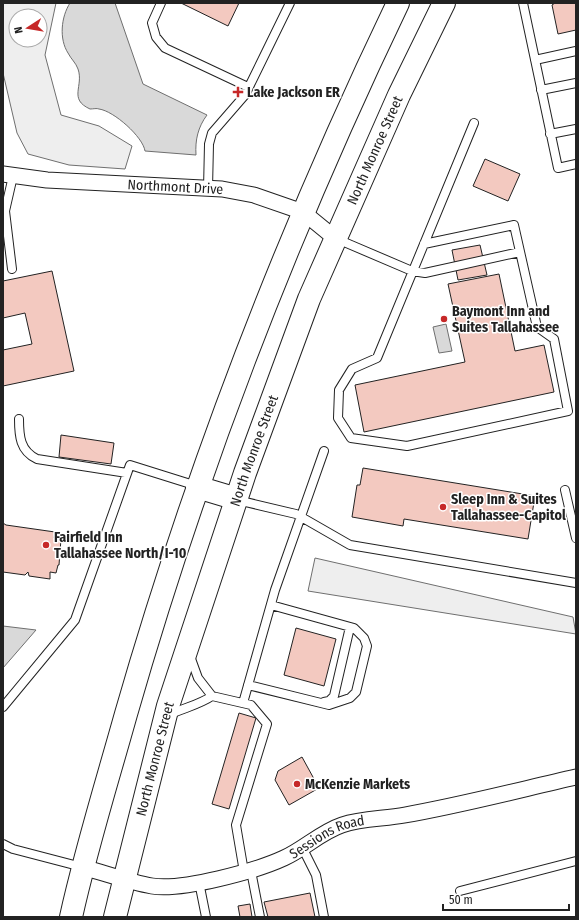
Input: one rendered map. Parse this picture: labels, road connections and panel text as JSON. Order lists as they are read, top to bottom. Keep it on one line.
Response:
{"streets":{"highway":["North Monroe Street"],"street":["Northmont Drive","Sessions Road"]},"crossings":[["North Monroe Street","Northmont Drive"],["North Monroe Street","Sessions Road"]],"places":{"health":["Lake Jackson ER"],"other":["Baymont Inn and Suites Tallahassee","Sleep Inn & Suites Tallahassee-Capitol","Fairfield Inn Tallahassee North/I-10","McKenzie Markets"]},"scale_bar":"50 m","north":"left"}
